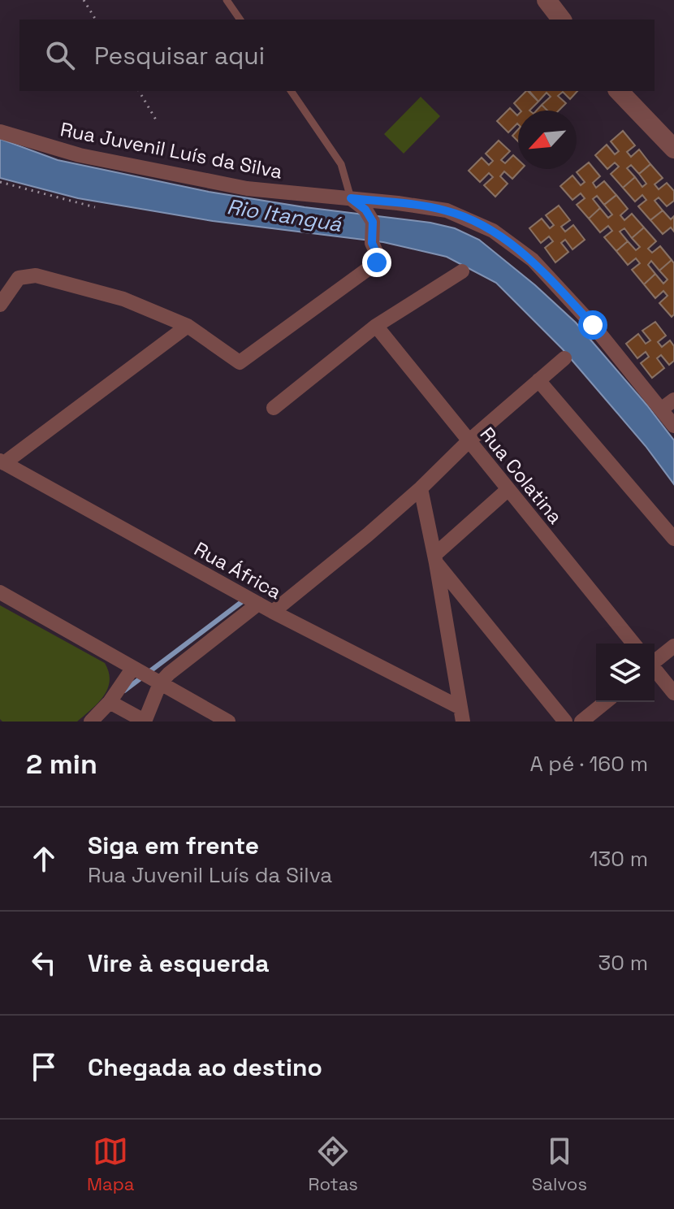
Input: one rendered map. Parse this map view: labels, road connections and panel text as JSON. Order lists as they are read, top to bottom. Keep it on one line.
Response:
{"streets":{"street":["Rua Juvenil Luís da Silva","Rua Colatina","Rua África"]},"water":["Rio Itanguá"],"north":"bottom left","page":{"search":"Pesquisar aqui","heading":["2 min","A pé · 160 m"],"list":[["Siga em frente","Rua Juvenil Luís da Silva","130 m"],["Vire à esquerda","30 m"],"Chegada ao destino"],"nav":["Mapa","Rotas","Salvos"]}}
